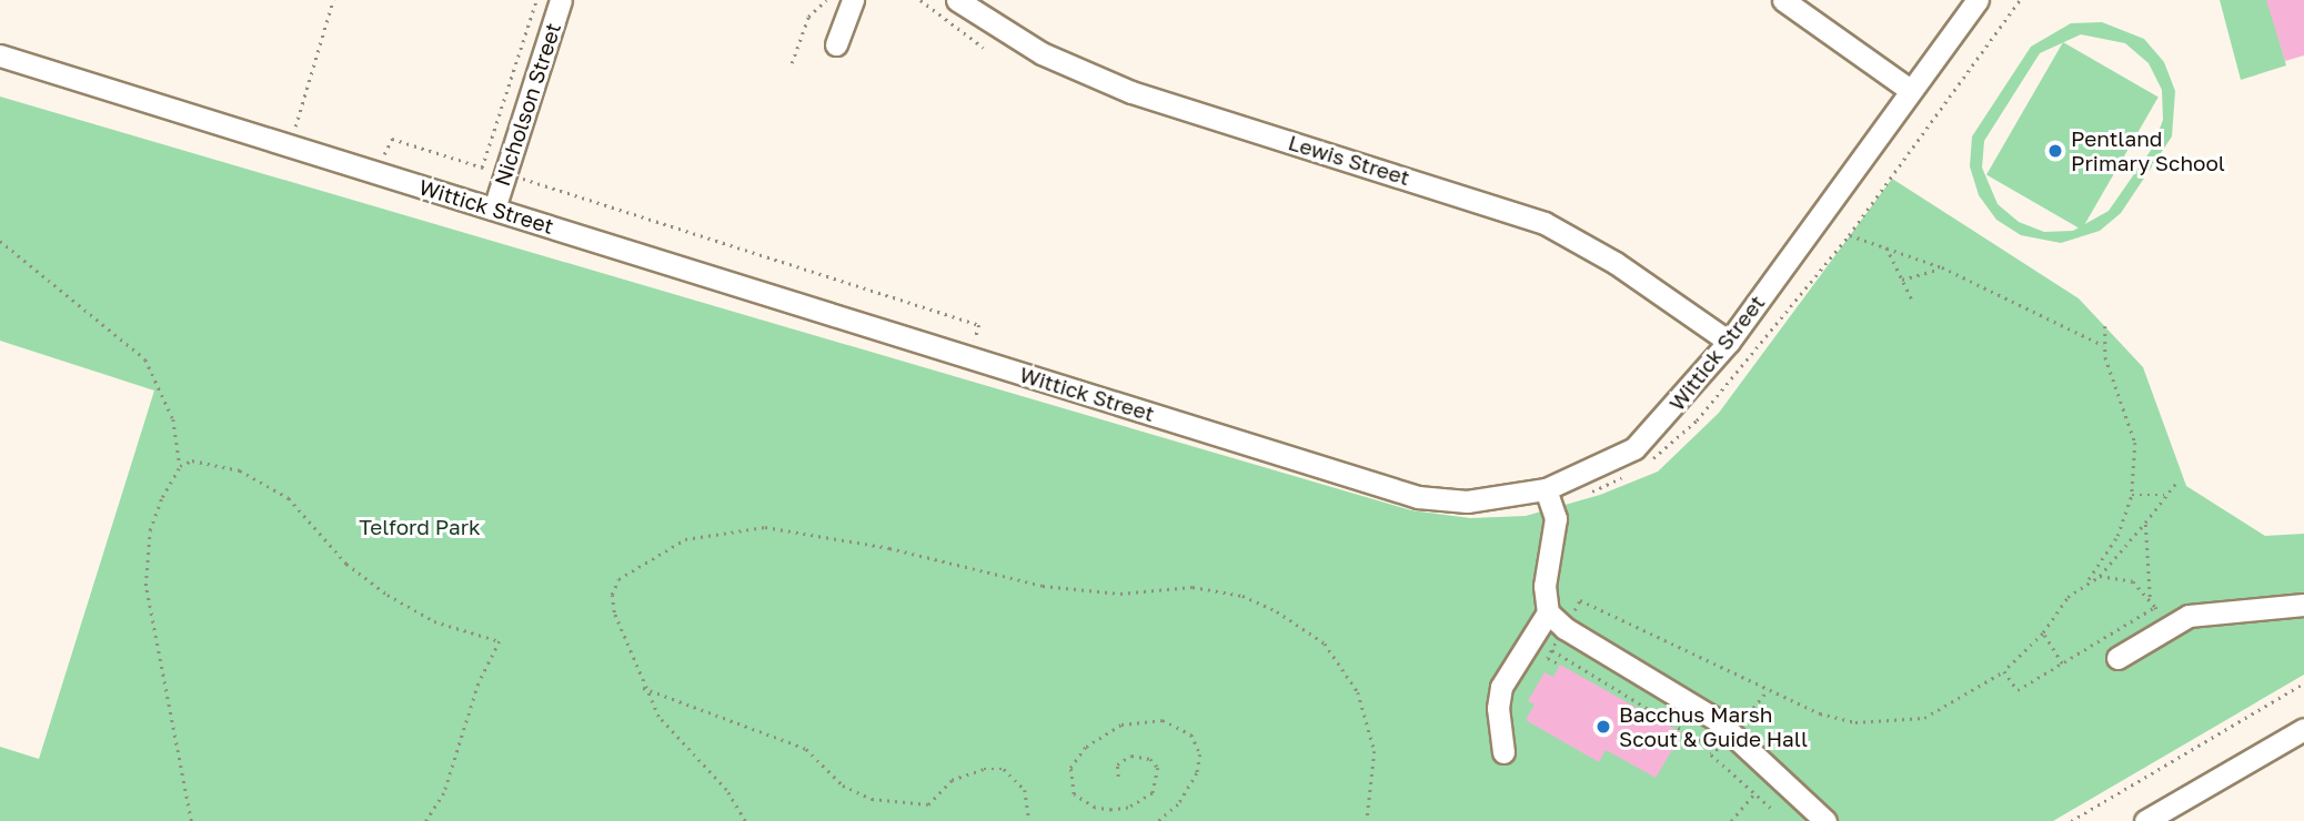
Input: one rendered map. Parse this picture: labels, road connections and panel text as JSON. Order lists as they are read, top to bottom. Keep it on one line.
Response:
{"streets":{"street":["Nicholson Street","Lewis Street","Wittick Street"]},"crossings":[["Nicholson Street","Wittick Street"],["Lewis Street","Wittick Street"]],"parks":["Telford Park"],"places":["Pentland Primary School","Bacchus Marsh Scout & Guide Hall"]}
